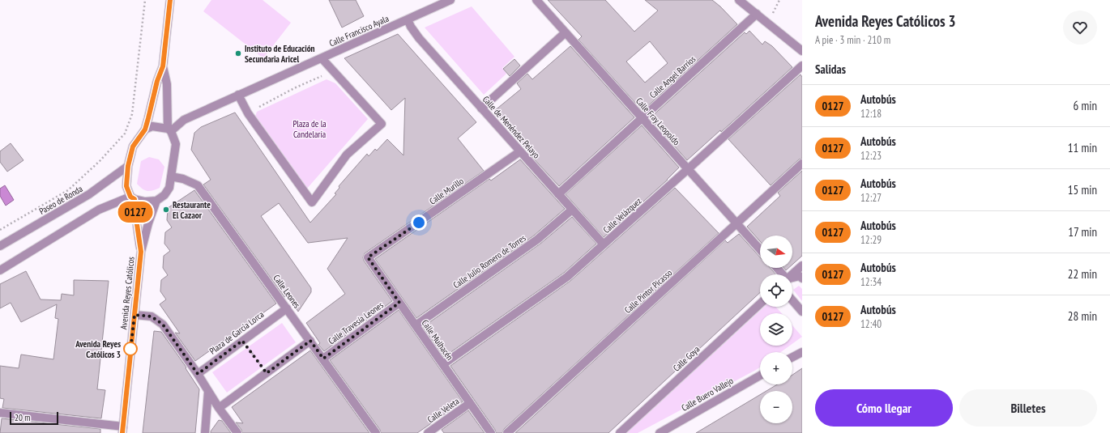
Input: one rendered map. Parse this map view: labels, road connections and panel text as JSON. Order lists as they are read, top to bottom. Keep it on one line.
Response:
{"streets":{"street":["Calle Francisco Ayala","Calle Angel Barrios","Calle Fray Leopoldo","Calle de Menéndez Pelayo","Calle Murillo","Paseo de Ronda","Calle Velázquez","Calle Julio Romero de Torres","Calle Leones","Calle Pintor Picasso","Avenida Reyes Católicos","Calle Travesía Leones","Plaza de García Lorca","Calle Mulhacén","Calle Goya","Calle Buero Vallejo","Calle Veleta"]},"crossings":[["Calle Francisco Ayala","Calle de Menéndez Pelayo"],["Calle Francisco Ayala","Paseo de Ronda"],["Calle Francisco Ayala","Calle Leones"],["Calle Francisco Ayala","Avenida Reyes Católicos"],["Calle Angel Barrios","Calle Fray Leopoldo"],["Calle Angel Barrios","Calle de Menéndez Pelayo"],["Calle Fray Leopoldo","Calle Velázquez"],["Calle Fray Leopoldo","Calle Pintor Picasso"],["Calle de Menéndez Pelayo","Calle Murillo"],["Calle de Menéndez Pelayo","Calle Velázquez"],["Calle de Menéndez Pelayo","Calle Julio Romero de Torres"],["Calle Murillo","Calle Mulhacén"],["Paseo de Ronda","Calle Leones"],["Paseo de Ronda","Avenida Reyes Católicos"],["Calle Velázquez","Calle Mulhacén"],["Calle Julio Romero de Torres","Calle Mulhacén"],["Calle Leones","Avenida Reyes Católicos"],["Calle Leones","Calle Travesía Leones"],["Calle Leones","Plaza de García Lorca"],["Calle Travesía Leones","Calle Mulhacén"],["Calle Mulhacén","Calle Veleta"]],"parks":["Plaza de la Candelaría"],"places":["Instituto de Educación Secundaria Aricel","Restaurante El Cazaor","Avenida Reyes Católicos 3"],"lines":["bus line 0127"],"scale_bar":"20 m","north":"right","page":{"on_map":"0127","heading":[["Avenida Reyes Católicos 3","A pie · 3 min · 210 m"],"Salidas"],"list":[{"mark":"0127","name":"Autobús","note":"12:18","value":"6 min"},{"mark":"0127","name":"Autobús","note":"12:23","value":"11 min"},{"mark":"0127","name":"Autobús","note":"12:27","value":"15 min"},{"mark":"0127","name":"Autobús","note":"12:29","value":"17 min"},{"mark":"0127","name":"Autobús","note":"12:34","value":"22 min"},{"mark":"0127","name":"Autobús","note":"12:40","value":"28 min"}],"map_buttons":["+","−"],"buttons":["Cómo llegar","Billetes"],"scale":"20 m"}}
